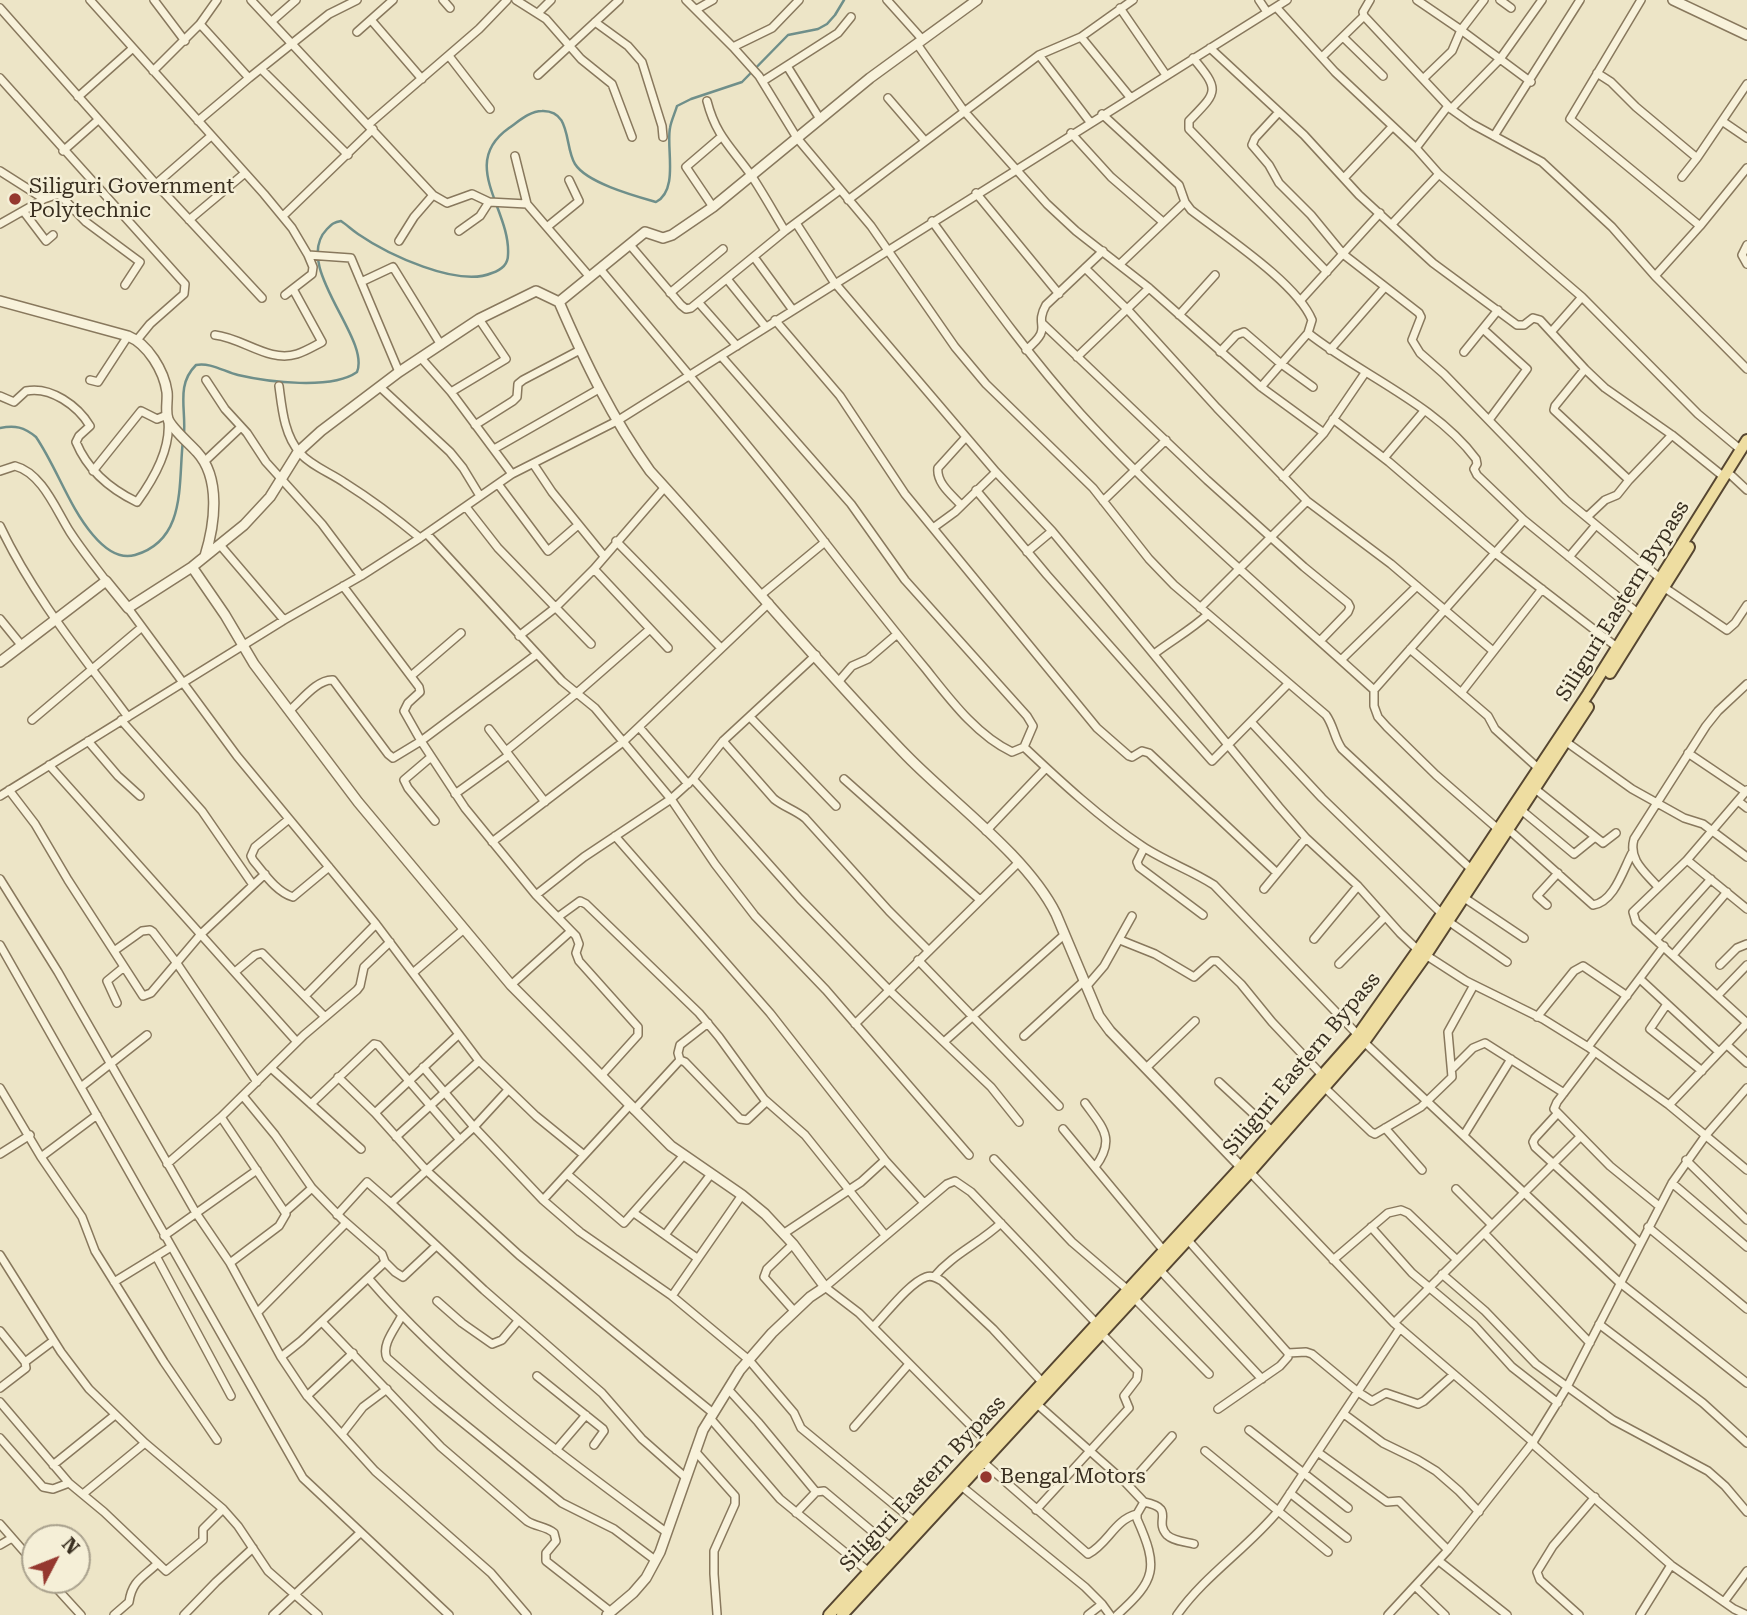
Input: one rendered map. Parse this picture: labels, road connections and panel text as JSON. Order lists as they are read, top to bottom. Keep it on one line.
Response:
{"streets":{"main road":["Siliguri Eastern Bypass"]},"places":["Siliguri Government Polytechnic","Bengal Motors"],"north":"top right"}
